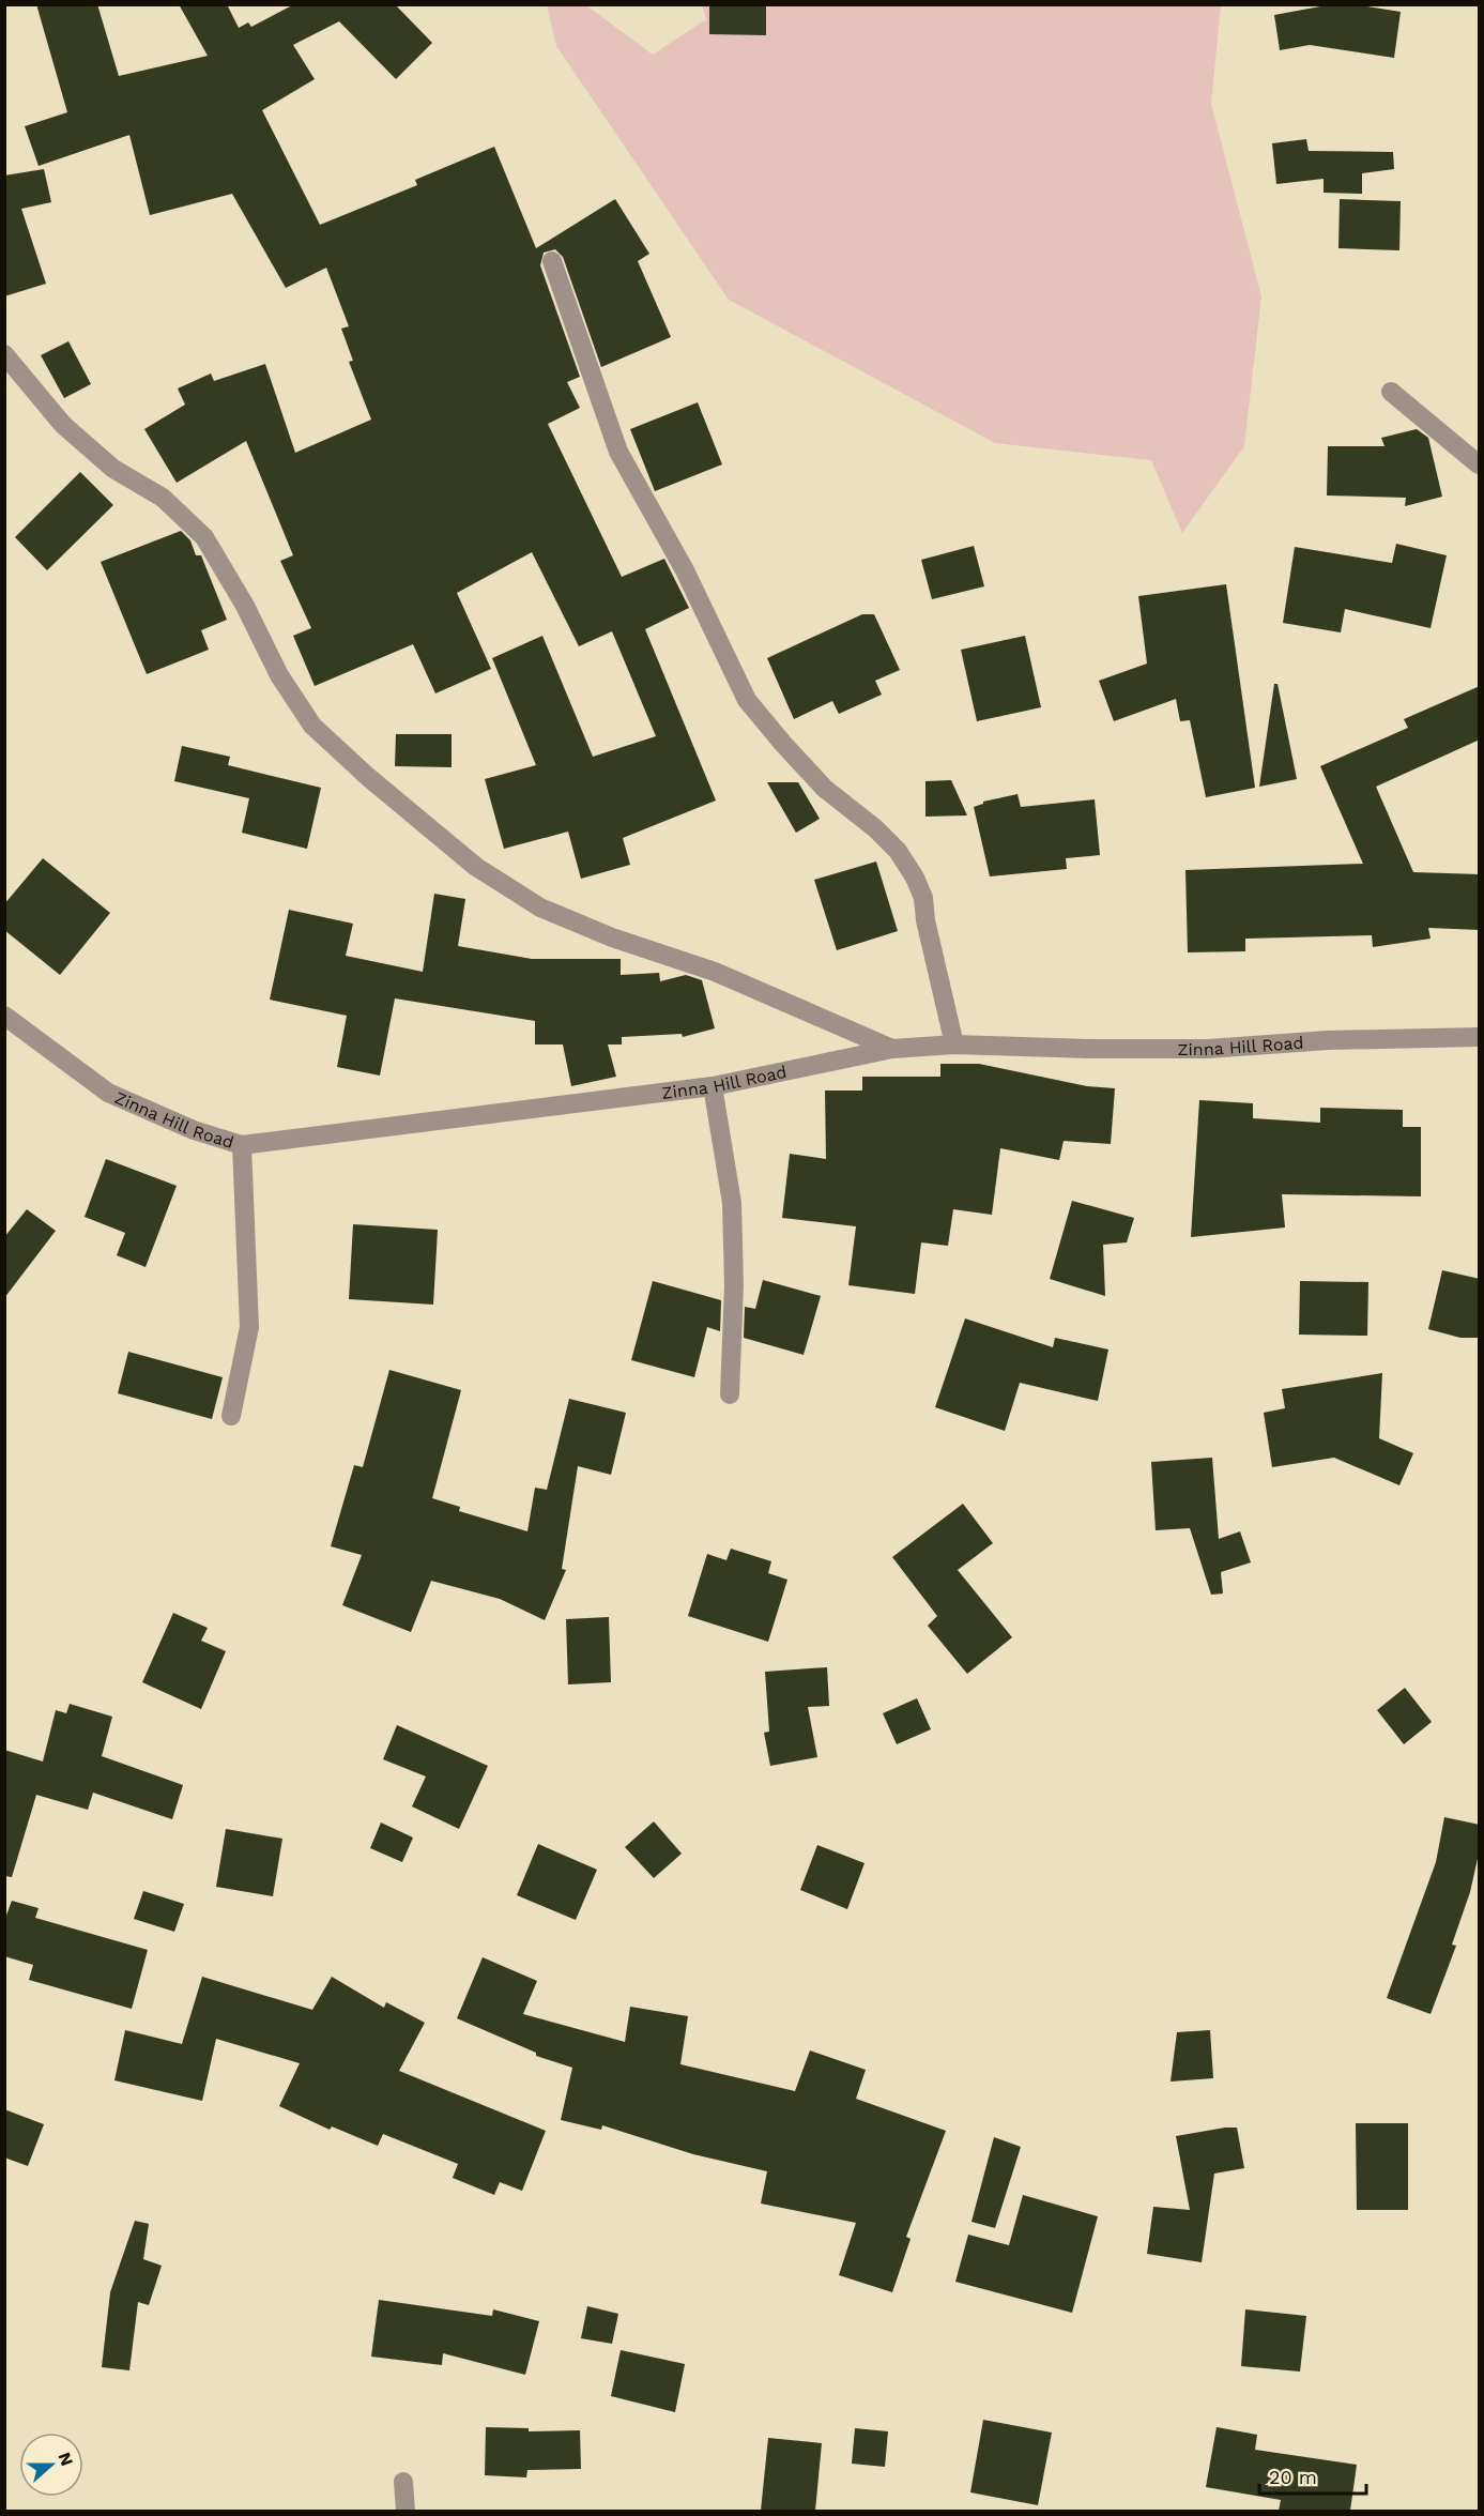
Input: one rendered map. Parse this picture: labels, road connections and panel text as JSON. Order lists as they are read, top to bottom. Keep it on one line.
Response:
{"streets":{"street":["Zinna Hill Road"]},"scale_bar":"20 m","north":"right"}
